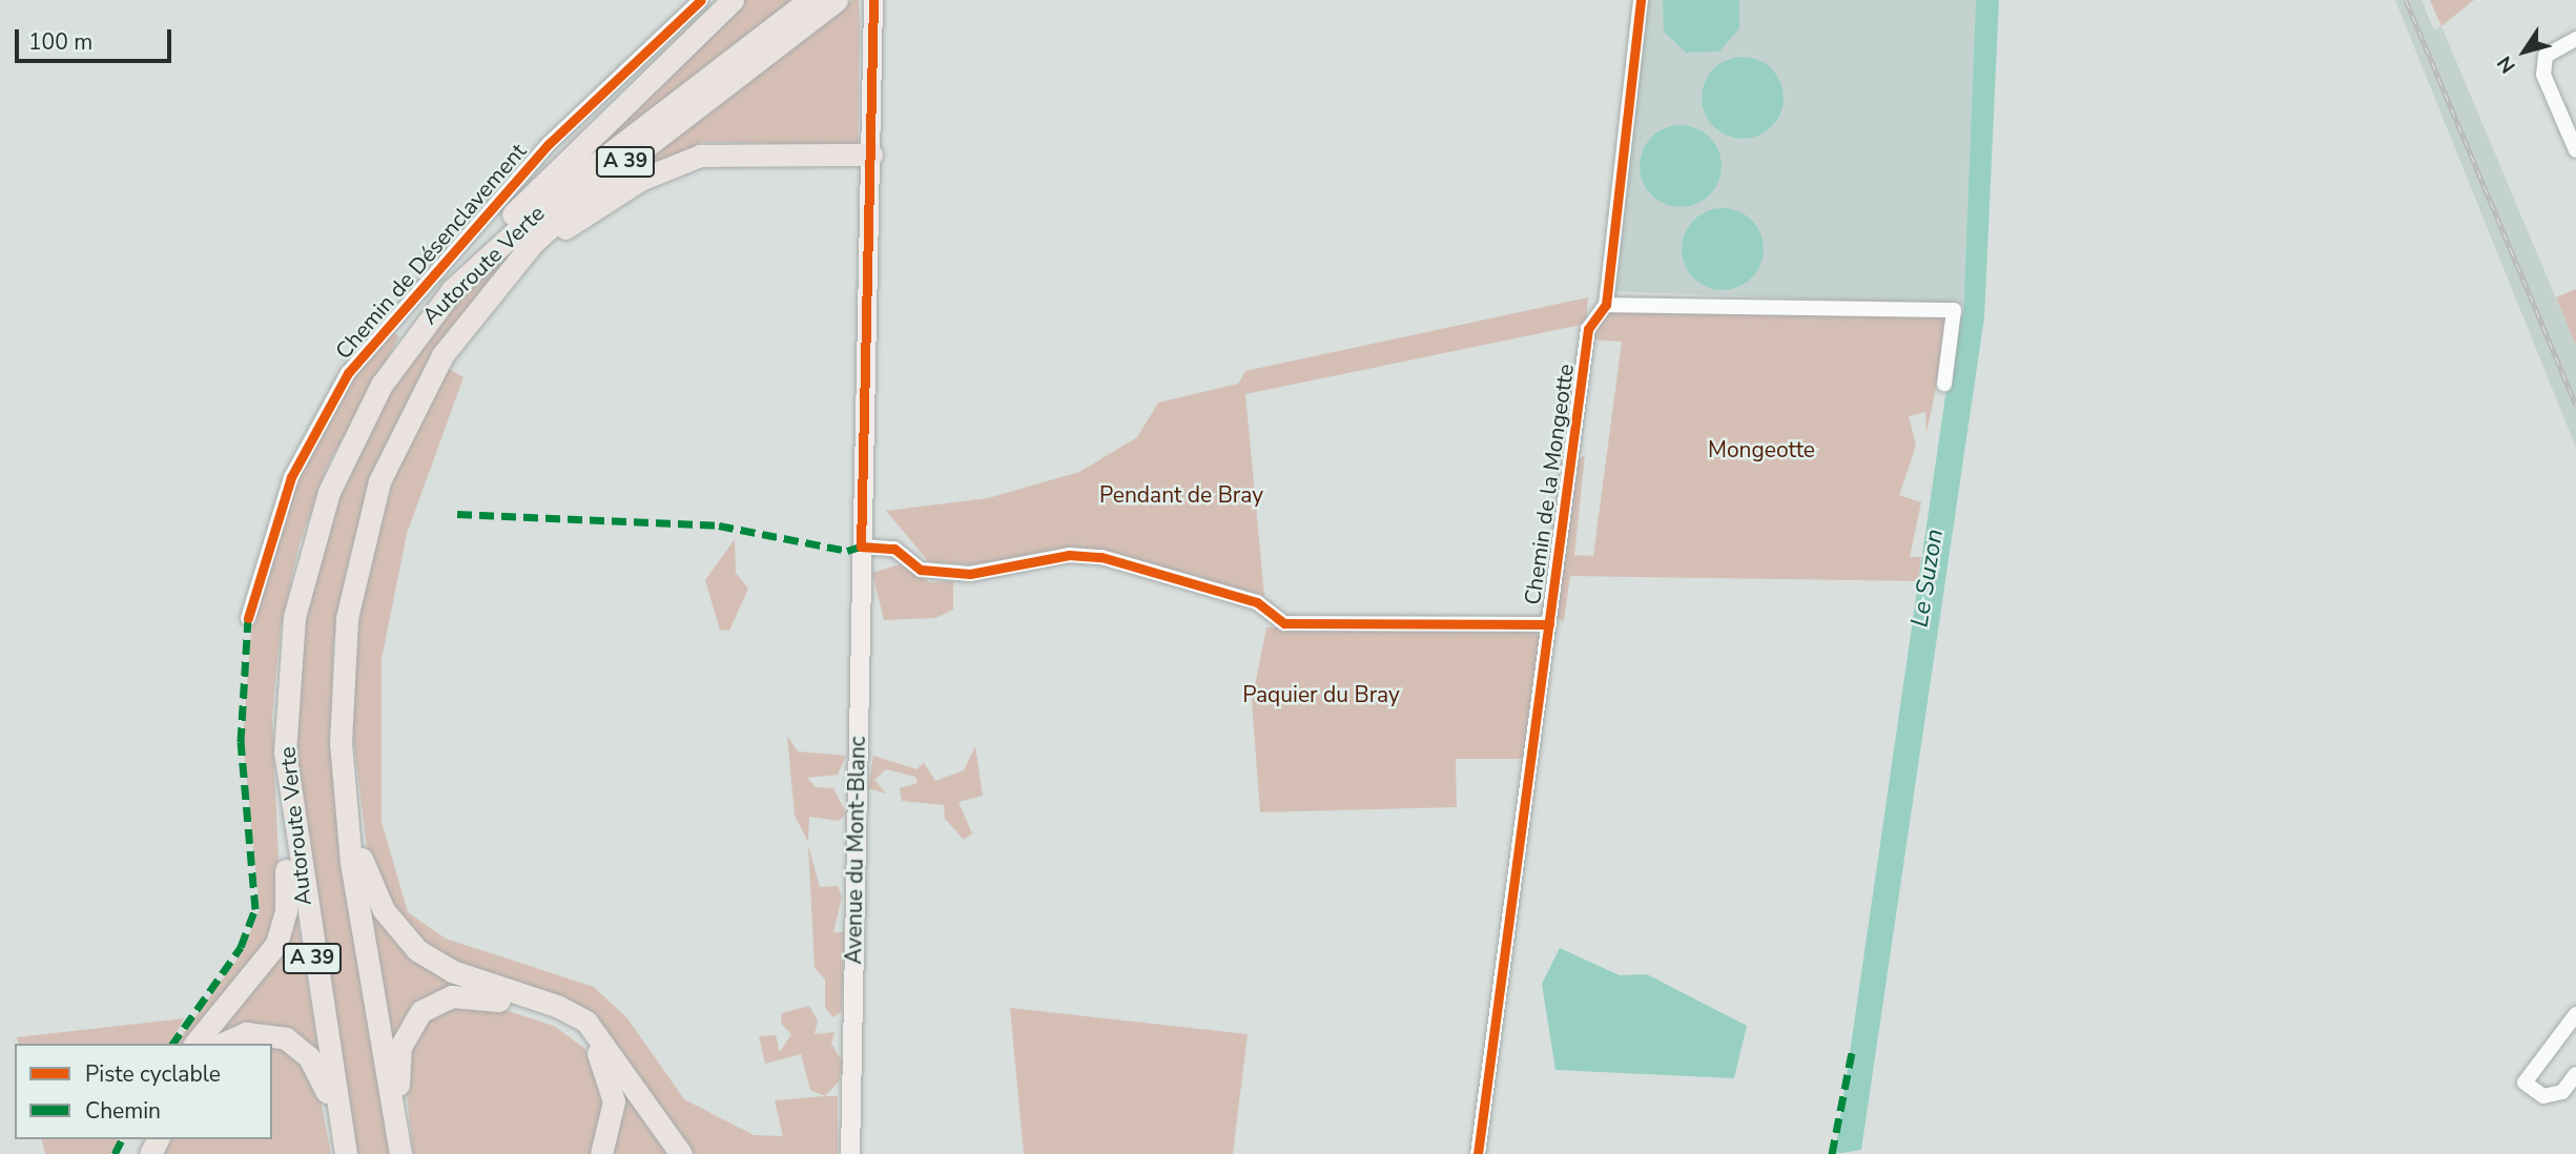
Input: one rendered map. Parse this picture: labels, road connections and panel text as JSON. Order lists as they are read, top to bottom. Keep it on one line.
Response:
{"streets":{"highway":["A 39","Autoroute Verte"],"main road":["Avenue du Mont-Blanc"],"street":["Chemin de Désenclavement","Chemin de la Mongeotte"]},"water":["Le Suzon"],"parks":["Mongeotte","Pendant de Bray","Paquier du Bray"],"legend":["Piste cyclable","Chemin"],"scale_bar":"100 m","north":"bottom left"}
